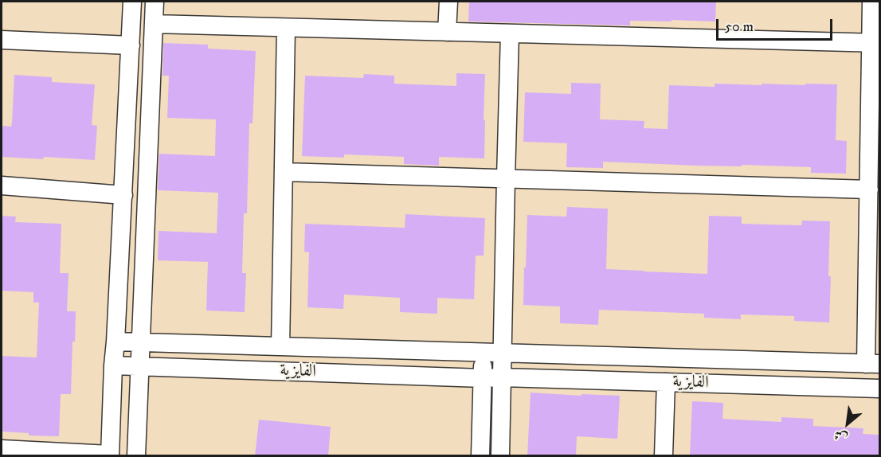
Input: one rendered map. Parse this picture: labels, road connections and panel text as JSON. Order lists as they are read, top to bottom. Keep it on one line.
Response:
{"streets":{"street":["الفايزية"]},"scale_bar":"50 m","north":"bottom left"}
